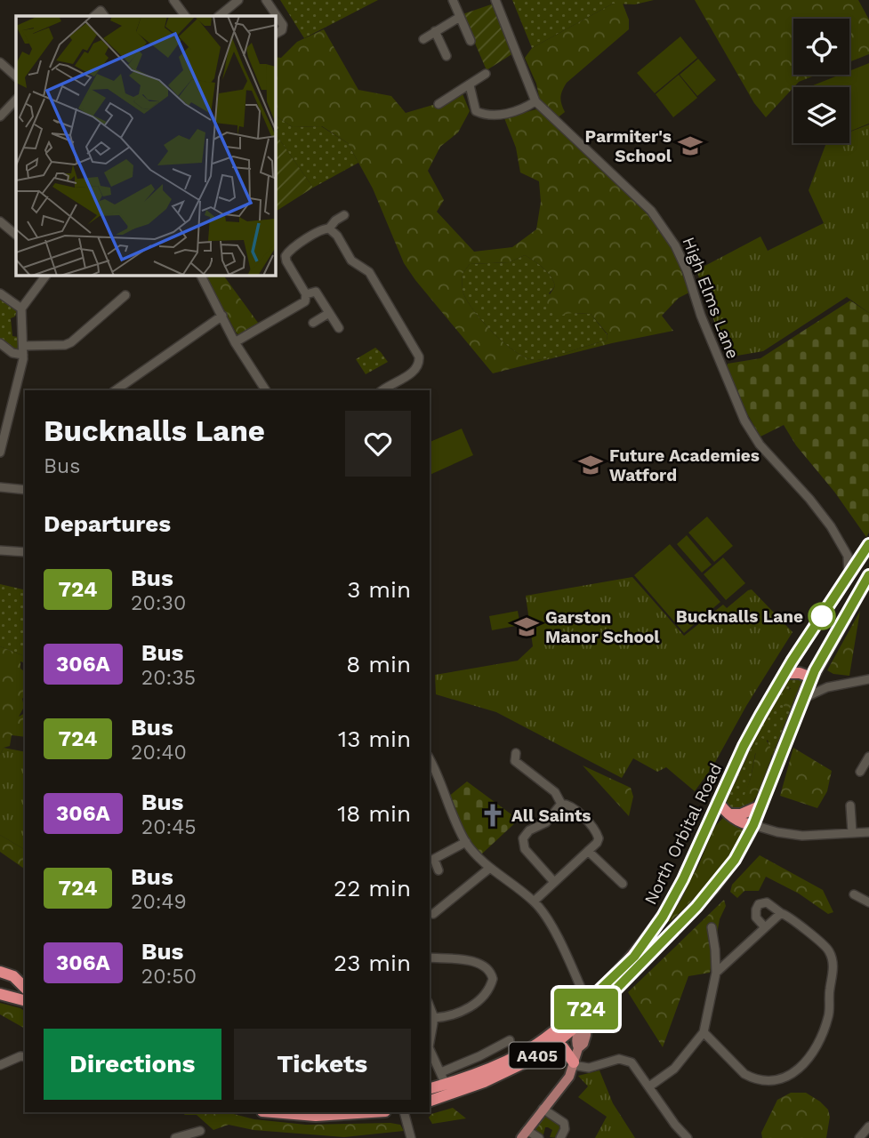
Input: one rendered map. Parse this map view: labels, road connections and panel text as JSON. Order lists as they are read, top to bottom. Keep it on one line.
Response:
{"streets":{"highway":["North Orbital Road","A405"],"street":["High Elms Lane"]},"crossings":[["High Elms Lane","North Orbital Road"]],"places":{"school or university":["Parmiter's School","Future Academies Watford","Garston Manor School"],"other":["Bucknalls Lane"],"church":["All Saints"]},"lines":["bus line 724"],"page":{"on_map":"724","heading":[["Bucknalls Lane","Bus"],"Departures"],"list":[{"mark":"724","name":"Bus","note":"20:30","value":"3 min"},{"mark":"306A","name":"Bus","note":"20:35","value":"8 min"},{"mark":"724","name":"Bus","note":"20:40","value":"13 min"},{"mark":"306A","name":"Bus","note":"20:45","value":"18 min"},{"mark":"724","name":"Bus","note":"20:49","value":"22 min"},{"mark":"306A","name":"Bus","note":"20:50","value":"23 min"}],"buttons":["Directions","Tickets"]}}
